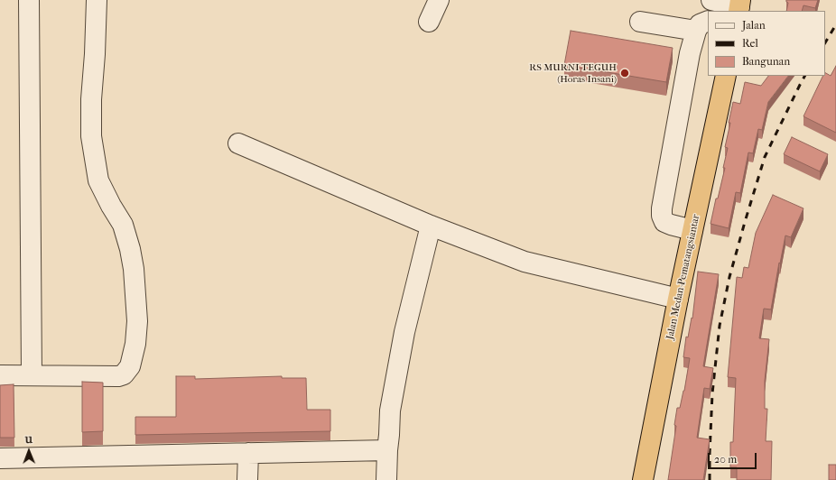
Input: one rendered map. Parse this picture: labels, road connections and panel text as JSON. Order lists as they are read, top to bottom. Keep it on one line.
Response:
{"streets":{"highway":["Jalan Medan-Pematangsiantar"]},"places":["RS MURNI TEGUH (Horas Insani)"],"legend":["Jalan","Rel","Bangunan"],"scale_bar":"20 m","north":"top"}
